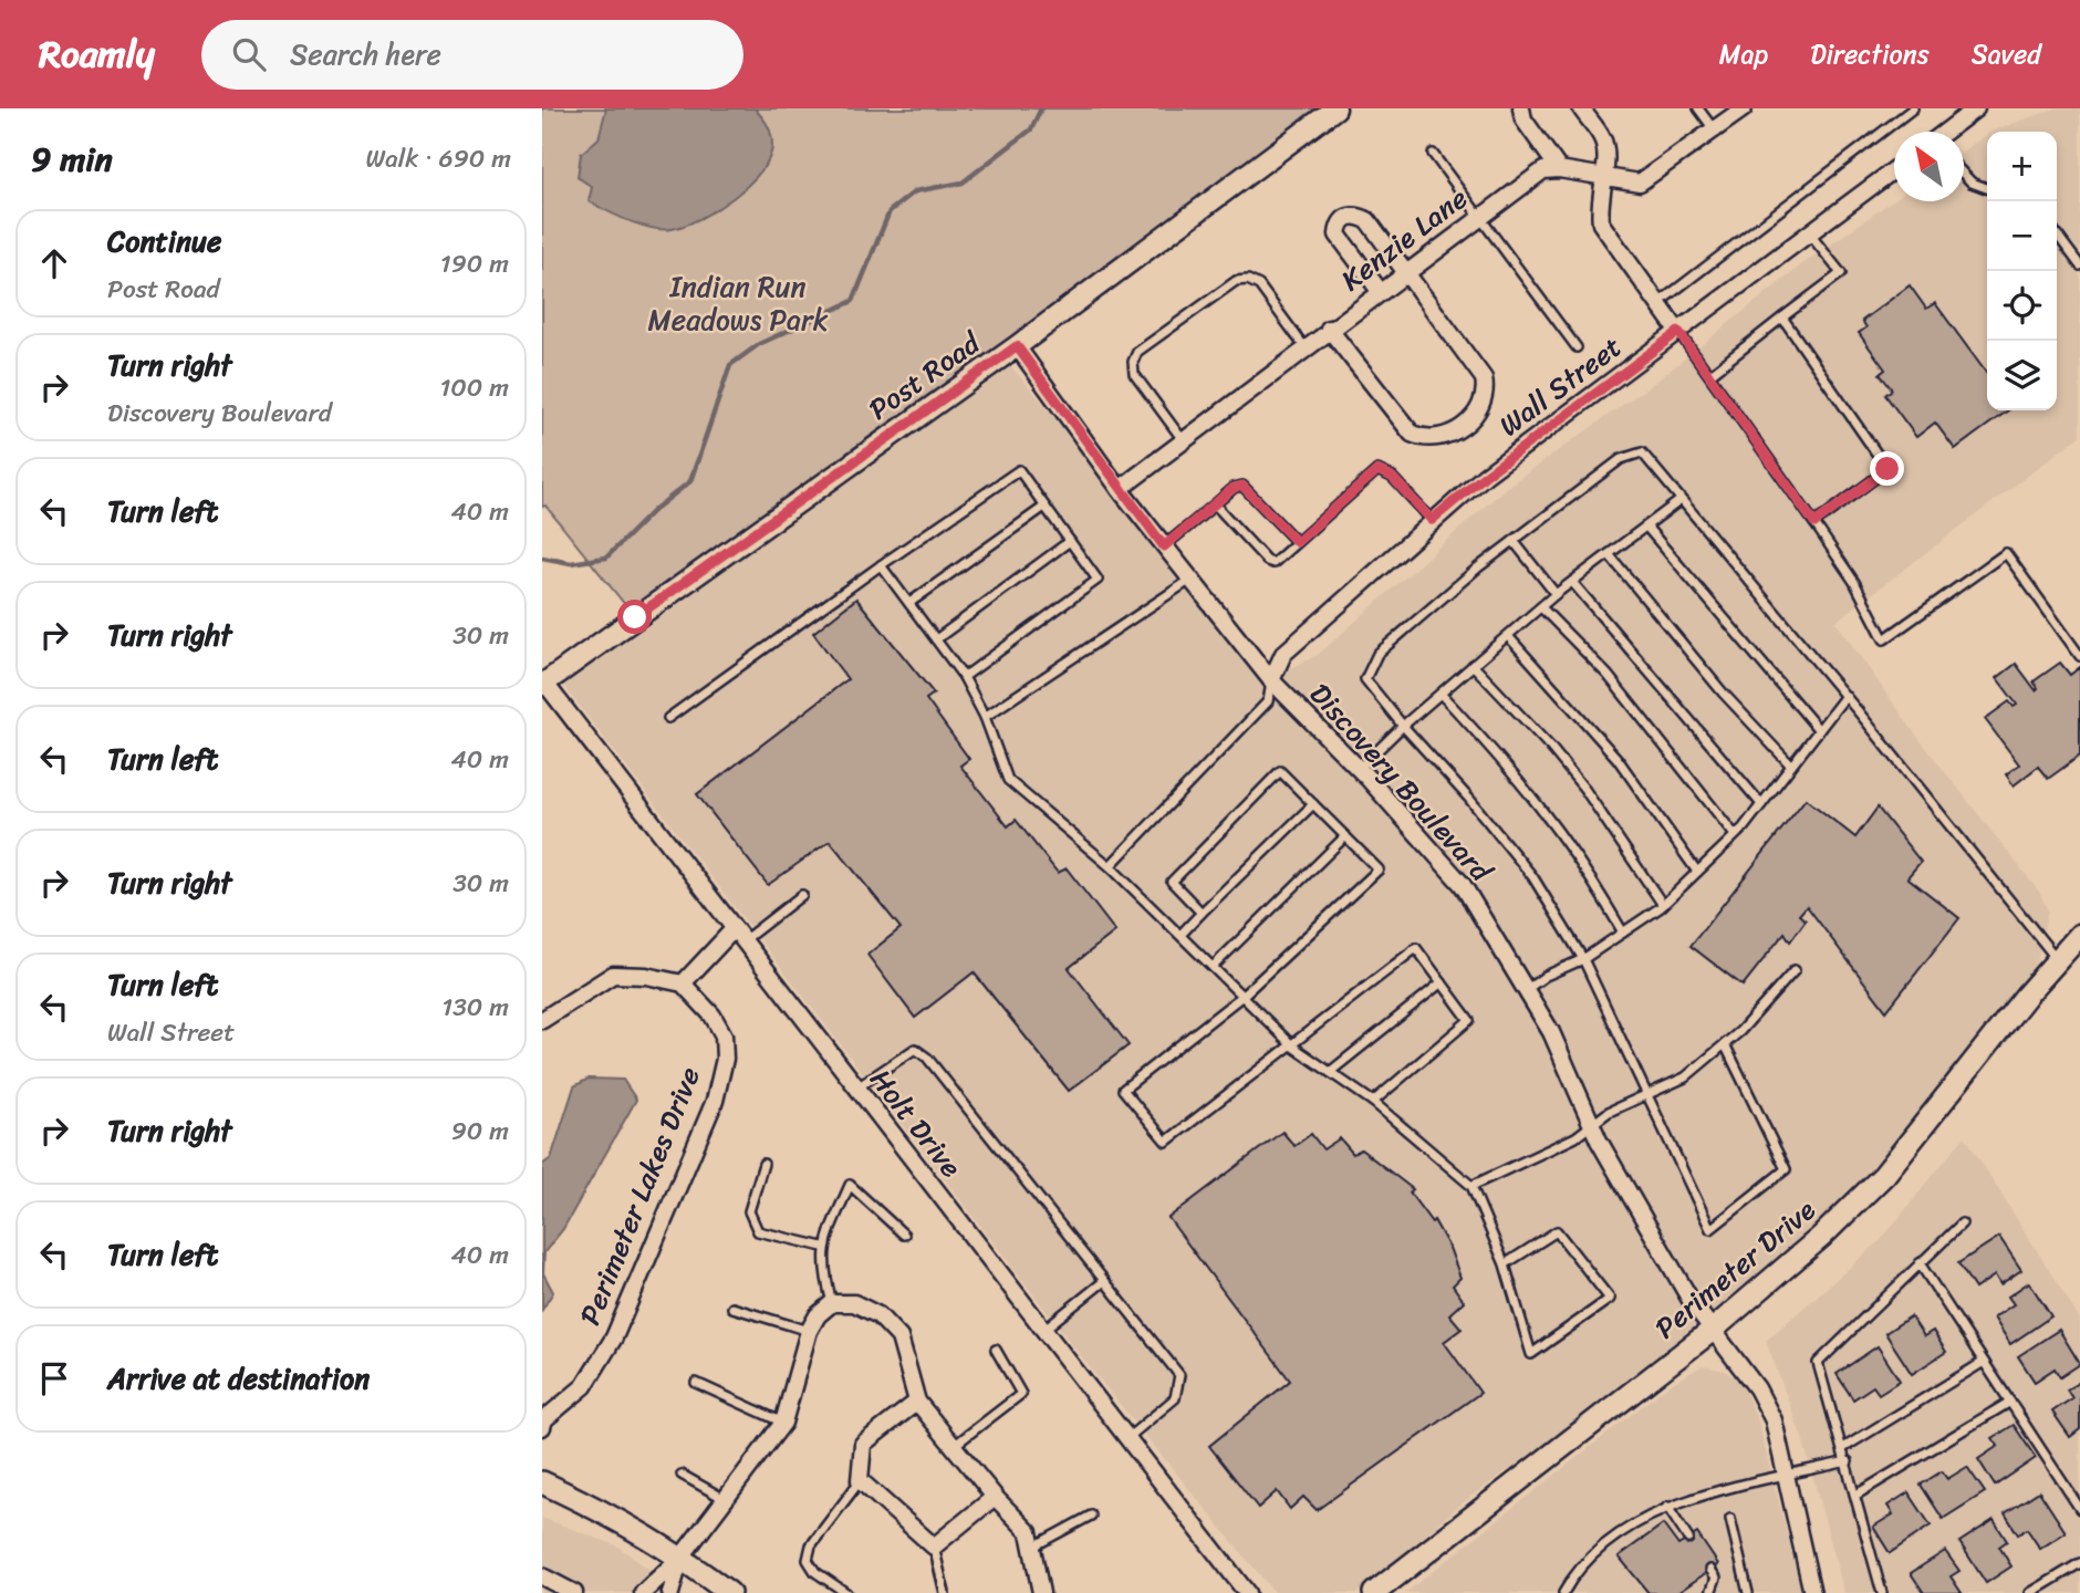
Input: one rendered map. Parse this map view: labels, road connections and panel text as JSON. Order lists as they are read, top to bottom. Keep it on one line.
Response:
{"streets":{"main road":["Perimeter Drive"],"street":["Kenzie Lane","Post Road","Wall Street","Discovery Boulevard","Holt Drive","Perimeter Lakes Drive"]},"crossings":[["Kenzie Lane","Discovery Boulevard"],["Post Road","Discovery Boulevard"],["Post Road","Holt Drive"],["Wall Street","Discovery Boulevard"],["Discovery Boulevard","Perimeter Drive"]],"parks":["Indian Run Meadows Park"],"north":"top left","page":{"header":"Roamly","search":"Search here","nav":["Map","Directions","Saved"],"heading":["9 min","Walk · 690 m"],"map_buttons":["+","−"],"list":[["Continue","Post Road","190 m"],["Turn right","Discovery Boulevard","100 m"],["Turn left","40 m"],["Turn right","30 m"],["Turn left","40 m"],["Turn right","30 m"],["Turn left","Wall Street","130 m"],["Turn right","90 m"],["Turn left","40 m"],"Arrive at destination"]}}
